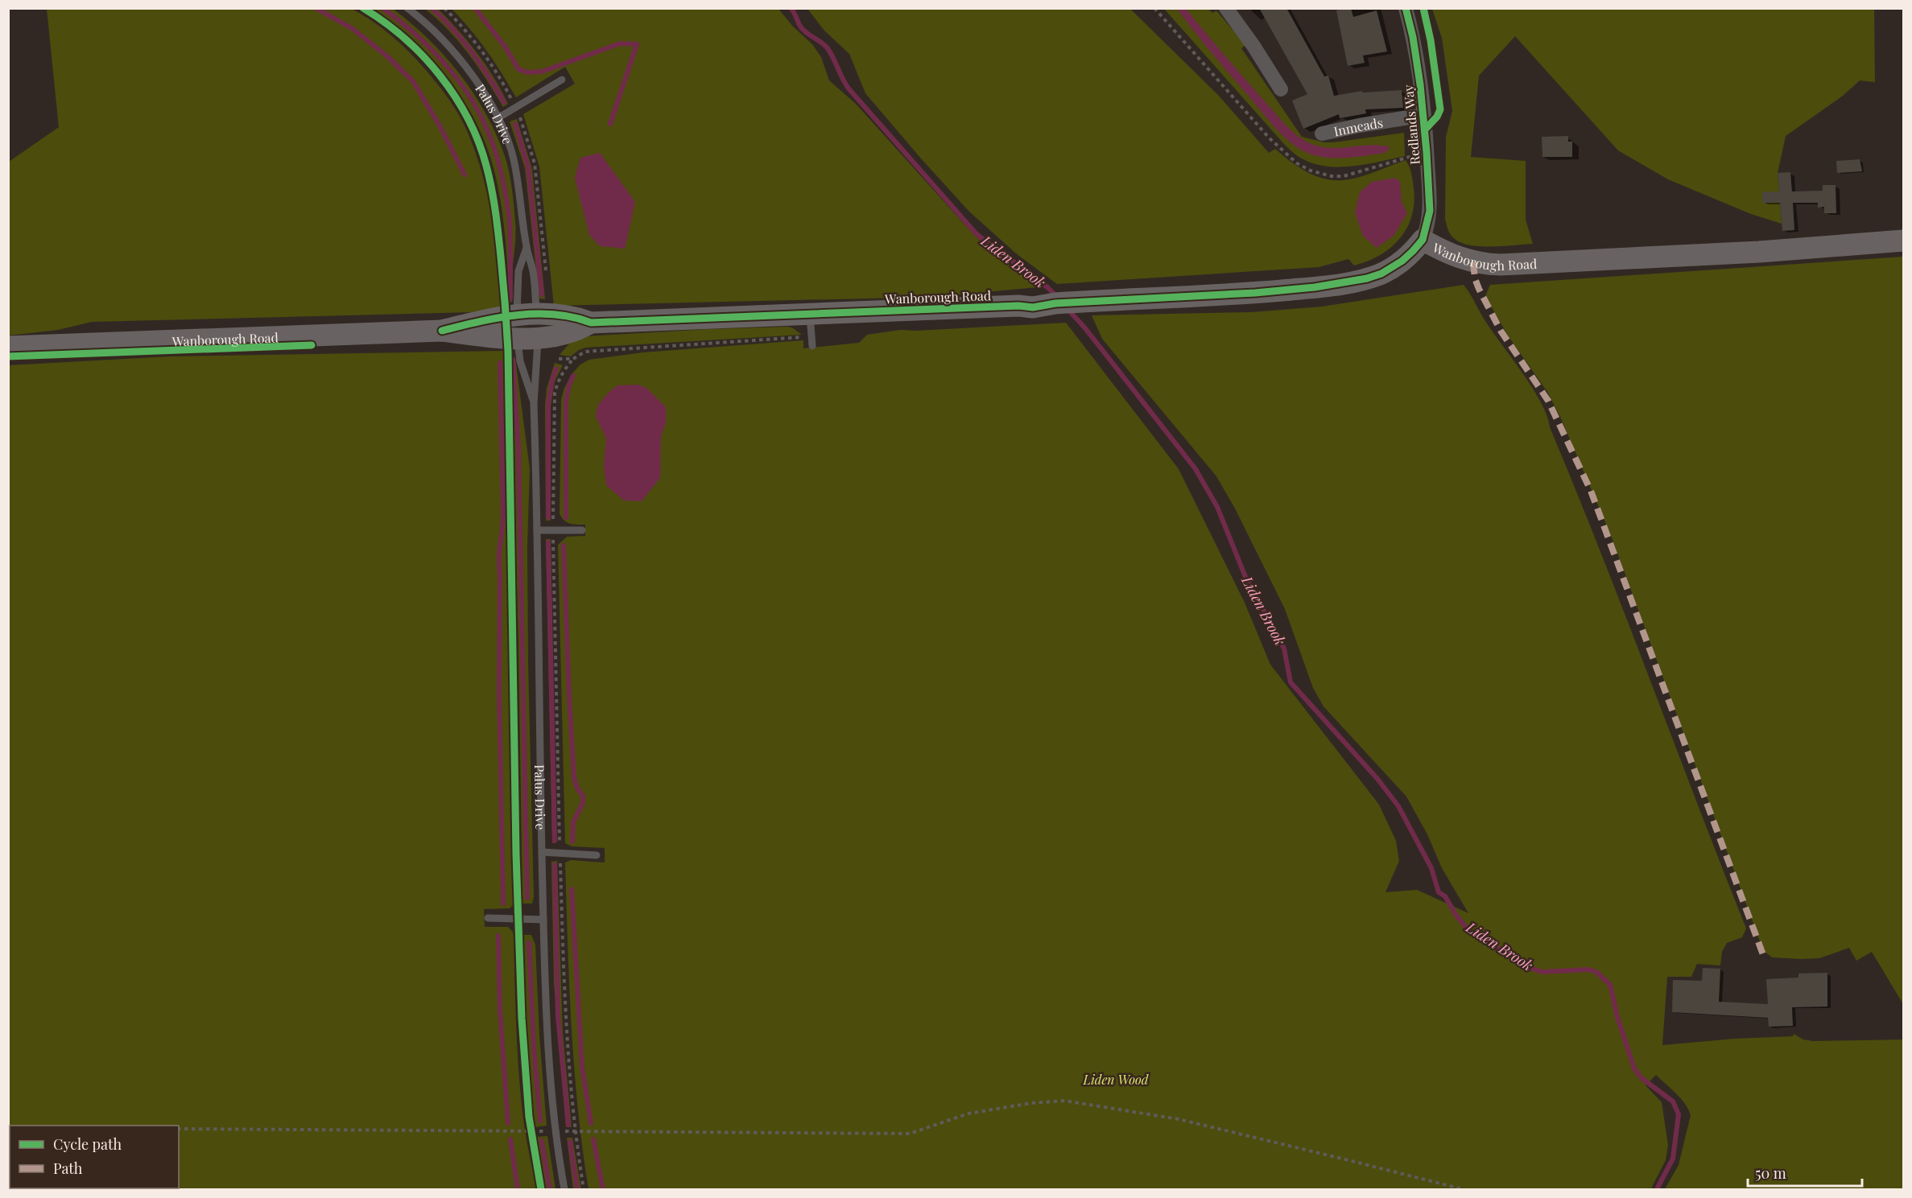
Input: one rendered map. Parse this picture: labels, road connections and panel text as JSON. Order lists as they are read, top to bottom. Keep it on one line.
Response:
{"streets":{"street":["Palus Drive","Redlands Way","Inmeads","Wanborough Road"]},"crossings":[["Palus Drive","Wanborough Road"],["Redlands Way","Inmeads"],["Redlands Way","Wanborough Road"]],"water":["Liden Brook"],"parks":["Liden Wood"],"legend":["Cycle path","Path"],"scale_bar":"50 m"}
